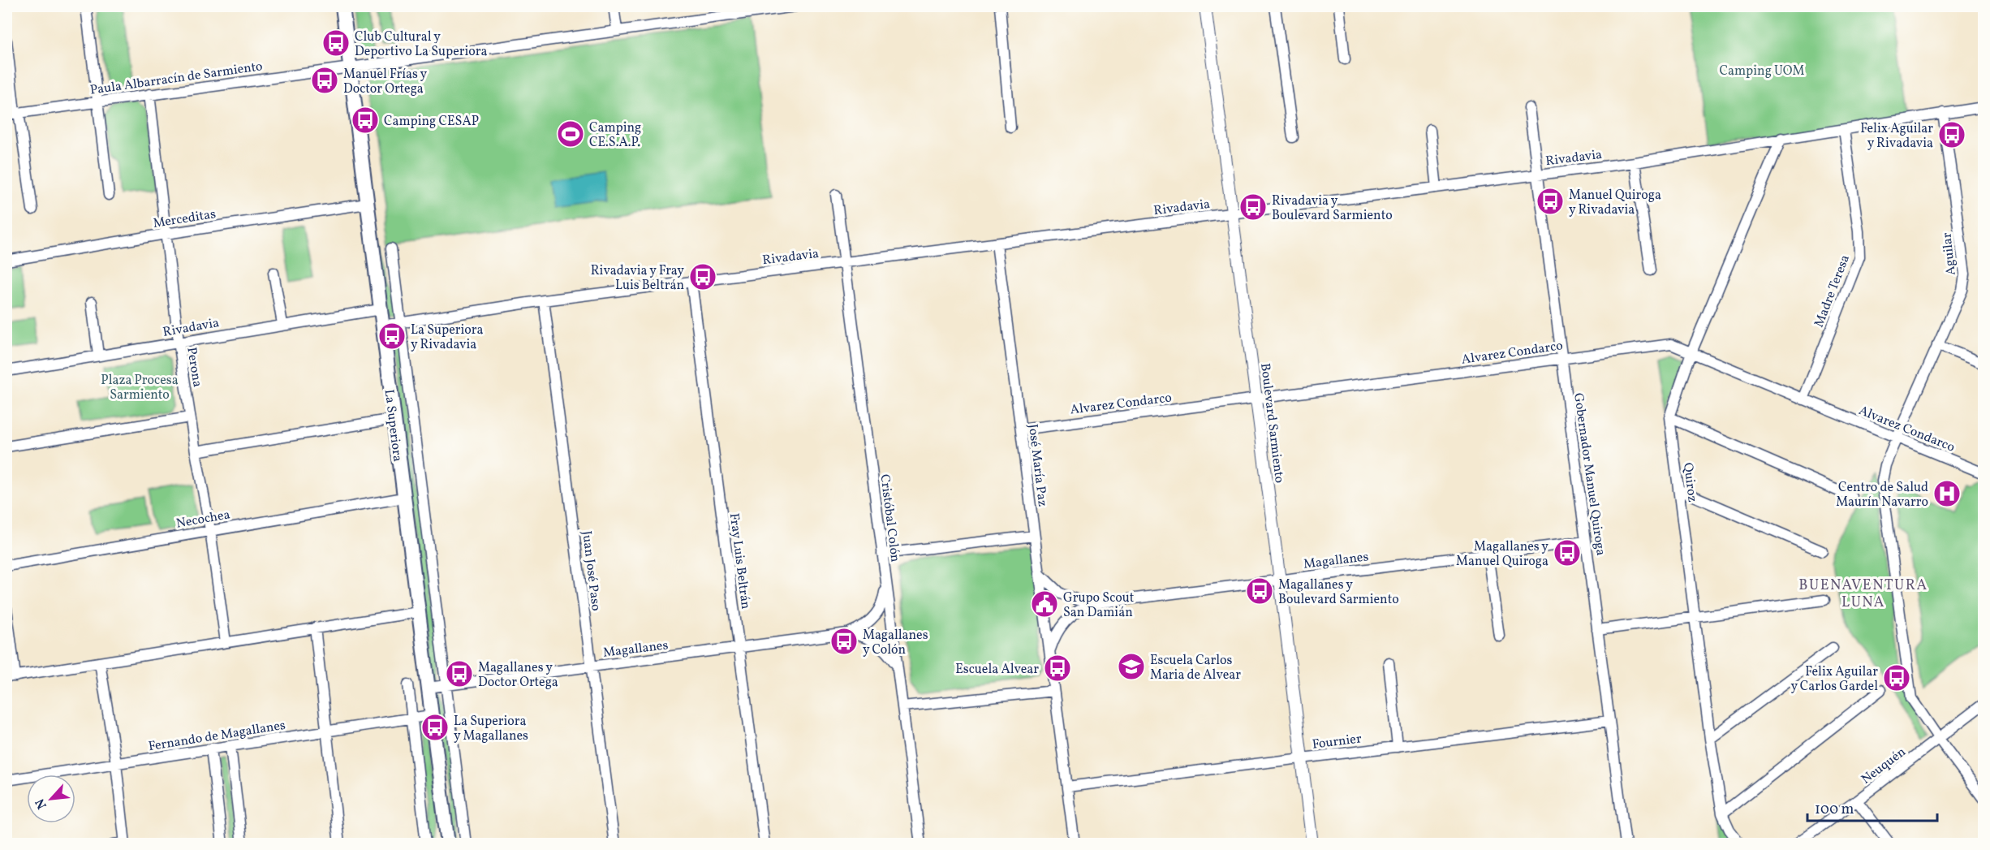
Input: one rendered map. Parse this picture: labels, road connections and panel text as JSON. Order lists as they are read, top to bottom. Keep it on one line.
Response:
{"streets":{"main road":["La Superiora"],"street":["Paula Albarracín de Sarmiento","Rivadavia","Merceditas","Aguilar","Madre Teresa","Alvarez Condarco","Perona","Boulevard Sarmiento","José María Paz","Gobernador Manuel Quiroga","Quiroz","Necochea","Cristóbal Colón","Magallanes","Fray Luis Beltrán","Juan José Paso","Fernando de Magallanes","Fournier","Neuquén"]},"crossings":[["Paula Albarracín de Sarmiento","Perona"],["Paula Albarracín de Sarmiento","La Superiora"],["Rivadavia","Aguilar"],["Rivadavia","Madre Teresa"],["Rivadavia","Perona"],["Rivadavia","Boulevard Sarmiento"],["Rivadavia","La Superiora"],["Rivadavia","José María Paz"],["Rivadavia","Gobernador Manuel Quiroga"],["Rivadavia","Quiroz"],["Rivadavia","Cristóbal Colón"],["Rivadavia","Fray Luis Beltrán"],["Rivadavia","Juan José Paso"],["Merceditas","Perona"],["Merceditas","La Superiora"],["Aguilar","Alvarez Condarco"],["Aguilar","Neuquén"],["Madre Teresa","Alvarez Condarco"],["Alvarez Condarco","Boulevard Sarmiento"],["Alvarez Condarco","José María Paz"],["Alvarez Condarco","Gobernador Manuel Quiroga"],["Alvarez Condarco","Quiroz"],["Perona","Necochea"],["Boulevard Sarmiento","Magallanes"],["Boulevard Sarmiento","Fournier"],["La Superiora","Necochea"],["La Superiora","Magallanes"],["La Superiora","Fernando de Magallanes"],["José María Paz","Fournier"],["Gobernador Manuel Quiroga","Magallanes"],["Gobernador Manuel Quiroga","Fournier"],["Cristóbal Colón","Magallanes"],["Magallanes","Fray Luis Beltrán"],["Magallanes","Juan José Paso"]],"districts":["BUENAVENTURA LUNA"],"parks":["Camping UOM","Plaza Procesa Sarmiento"],"places":{"bus stop":["Club Cultural y Deportivo La Superiora","Manuel Frías y Doctor Ortega","Camping CESAP","Felix Aguilar y Rivadavia","Manuel Quiroga y Rivadavia","Rivadavia y Boulevard Sarmiento","Rivadavia y Fray Luis Beltrán","La Superiora y Rivadavia","Magallanes y Manuel Quiroga","Magallanes y Boulevard Sarmiento","Magallanes y Colón","Escuela Alvear","Magallanes y Doctor Ortega","Felix Aguilar y Carlos Gardel","La Superiora y Magallanes"],"sports":["Camping CE.S.A.P."],"hospital":["Centro de Salud Maurín Navarro"],"public building":["Grupo Scout San Damián"],"school or university":["Escuela Carlos Maria de Alvear"]},"scale_bar":"100 m","north":"bottom left"}
